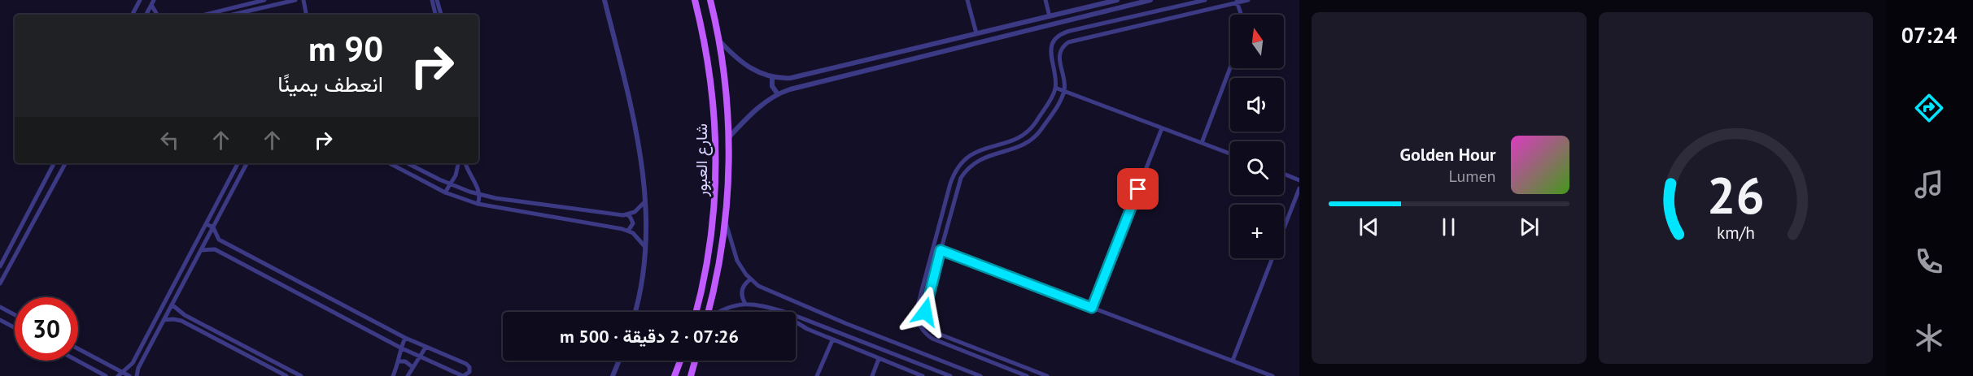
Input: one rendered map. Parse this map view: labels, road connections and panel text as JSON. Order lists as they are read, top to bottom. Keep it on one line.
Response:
{"streets":{"main road":["شارع العبور"]},"north":"top","page":{"tabs":"07:24","map_buttons":"+","turn":["90 m","انعطف يمينًا"],"song":["Golden Hour","Lumen"],"limit":"30","trip":"07:26 · 2 دقيقة · 500 m","gauge":["26","km/h"]}}
